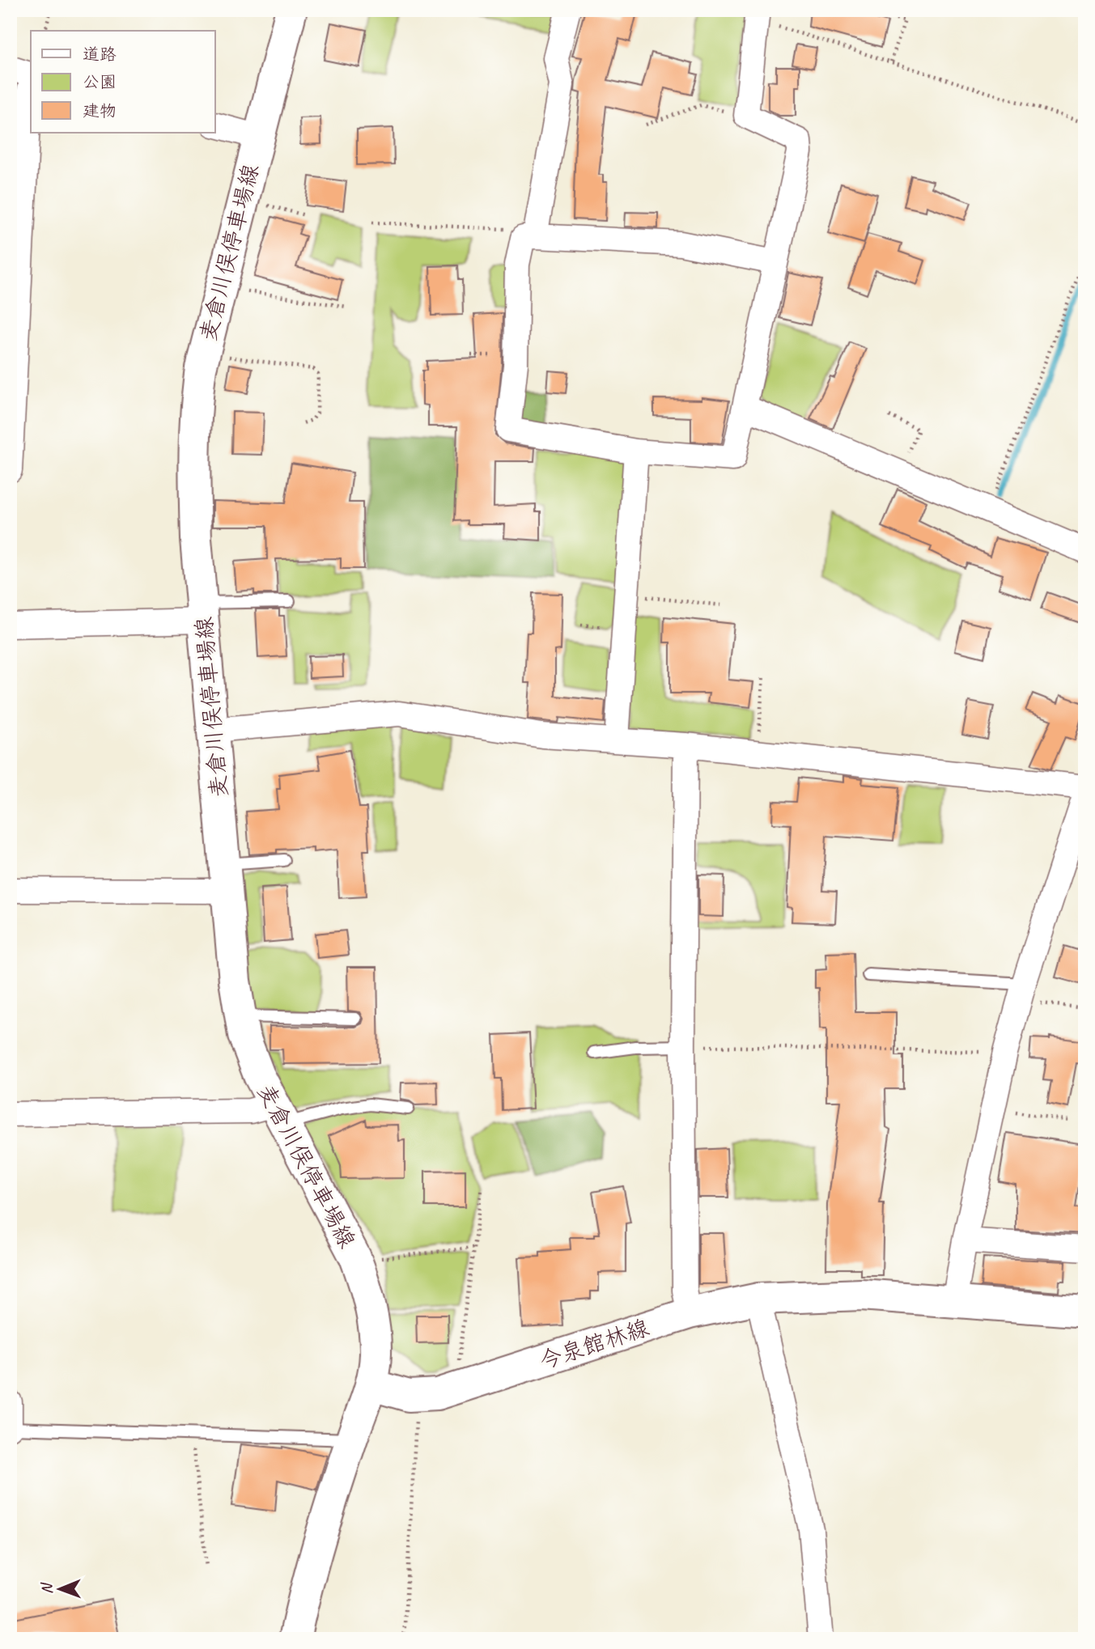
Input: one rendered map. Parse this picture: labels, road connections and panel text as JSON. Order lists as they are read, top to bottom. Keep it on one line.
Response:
{"streets":{"main road":["麦倉川俣停車場線","今泉館林線"]},"crossings":[["麦倉川俣停車場線","今泉館林線"]],"legend":["道路","公園","建物"],"north":"left"}
